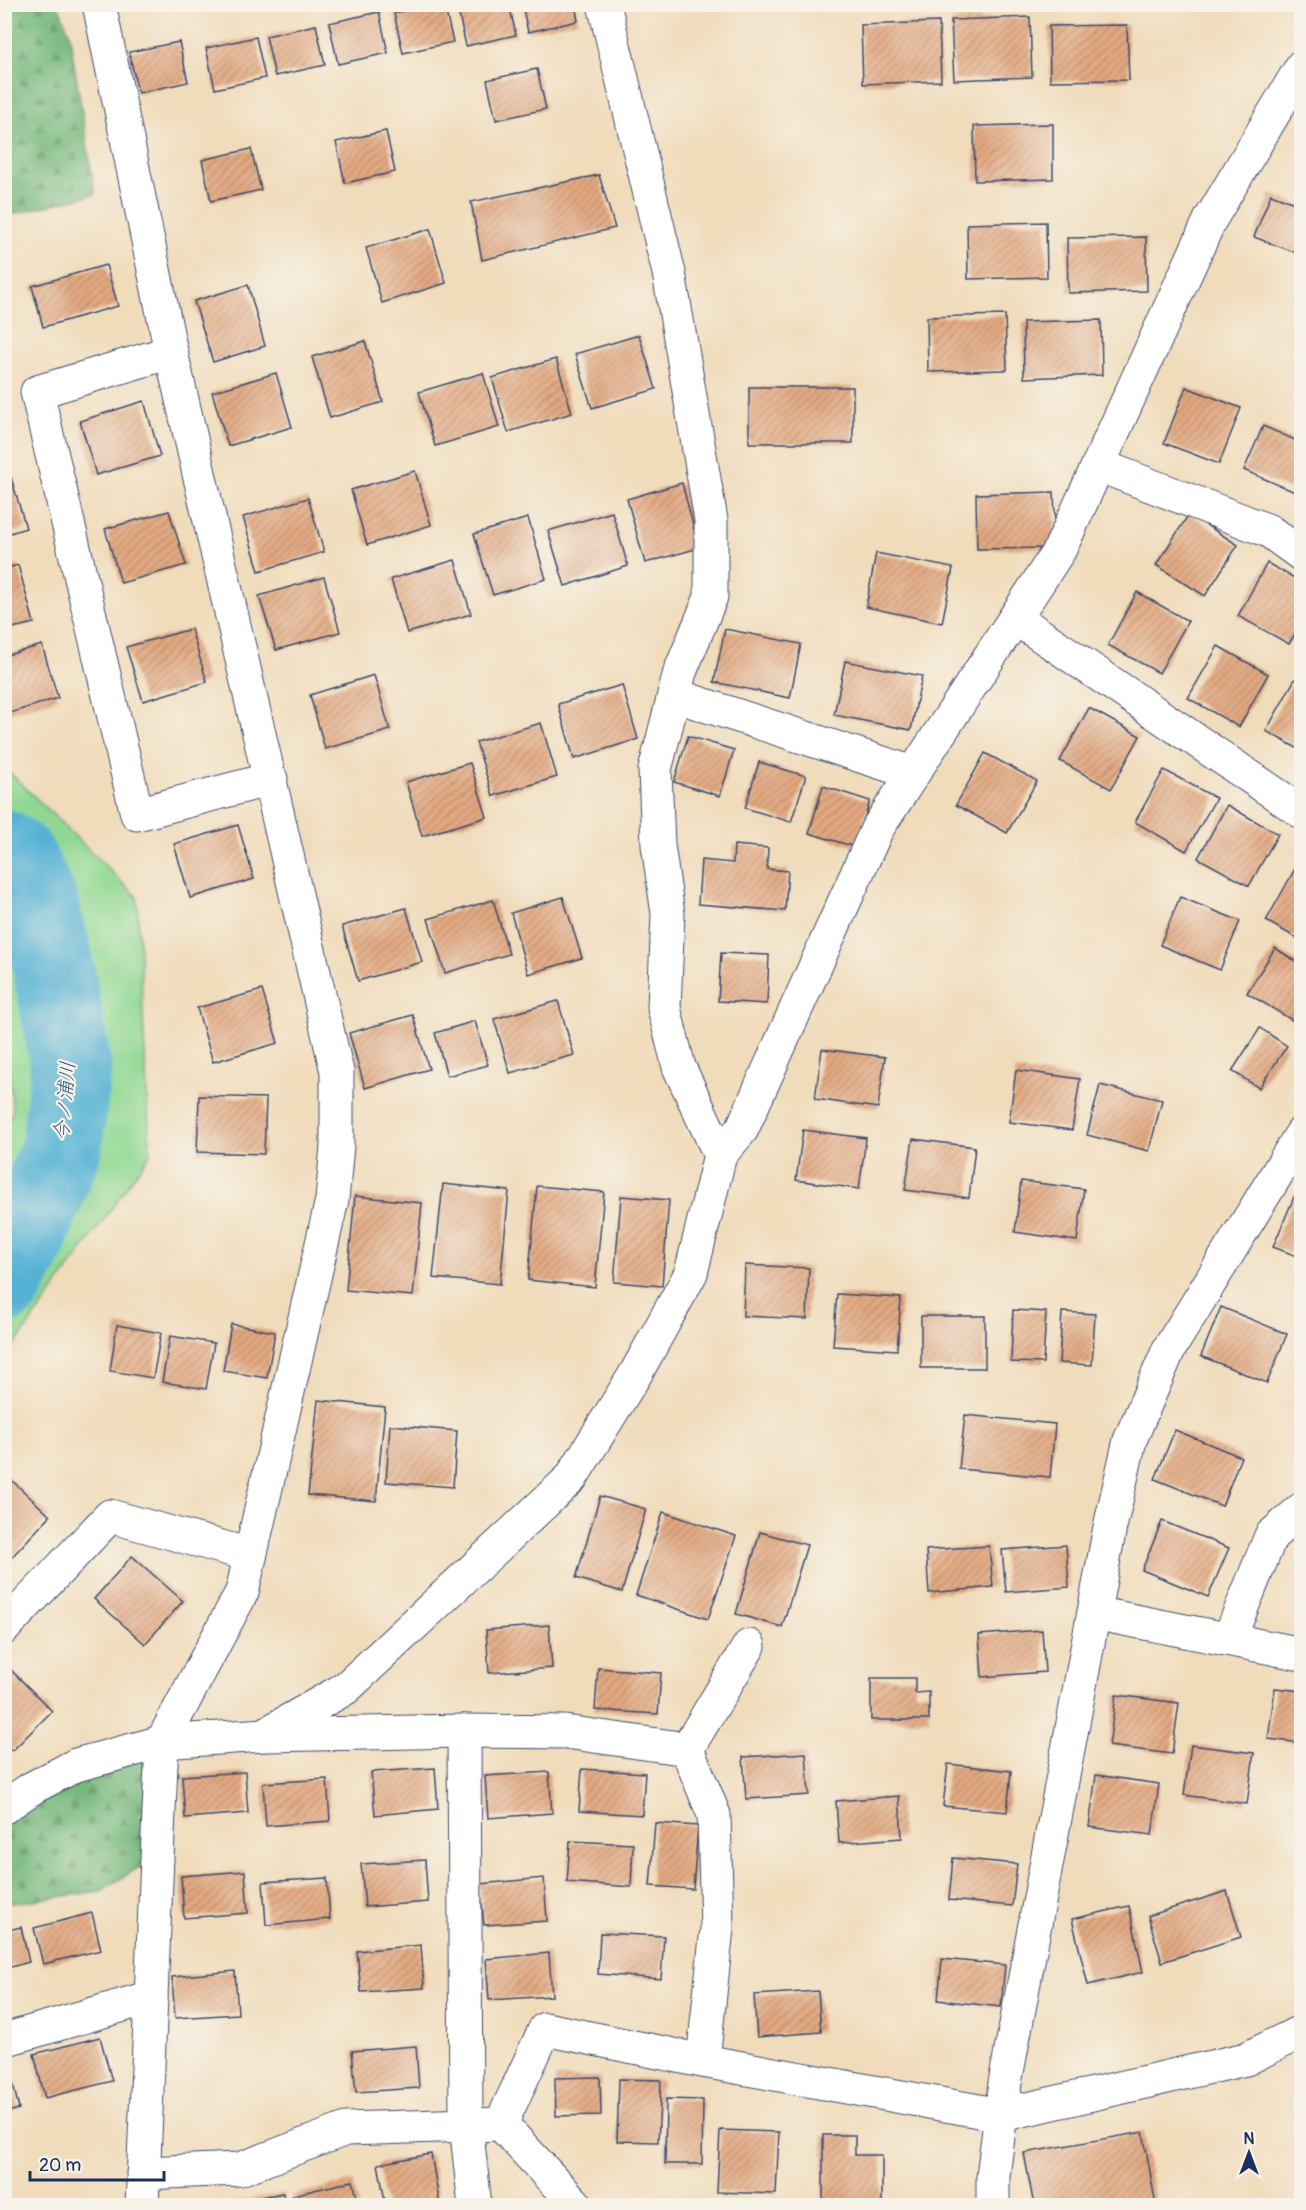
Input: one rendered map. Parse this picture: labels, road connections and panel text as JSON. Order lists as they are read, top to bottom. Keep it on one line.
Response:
{"water":["今ノ浦川"],"scale_bar":"20 m","north":"top"}
